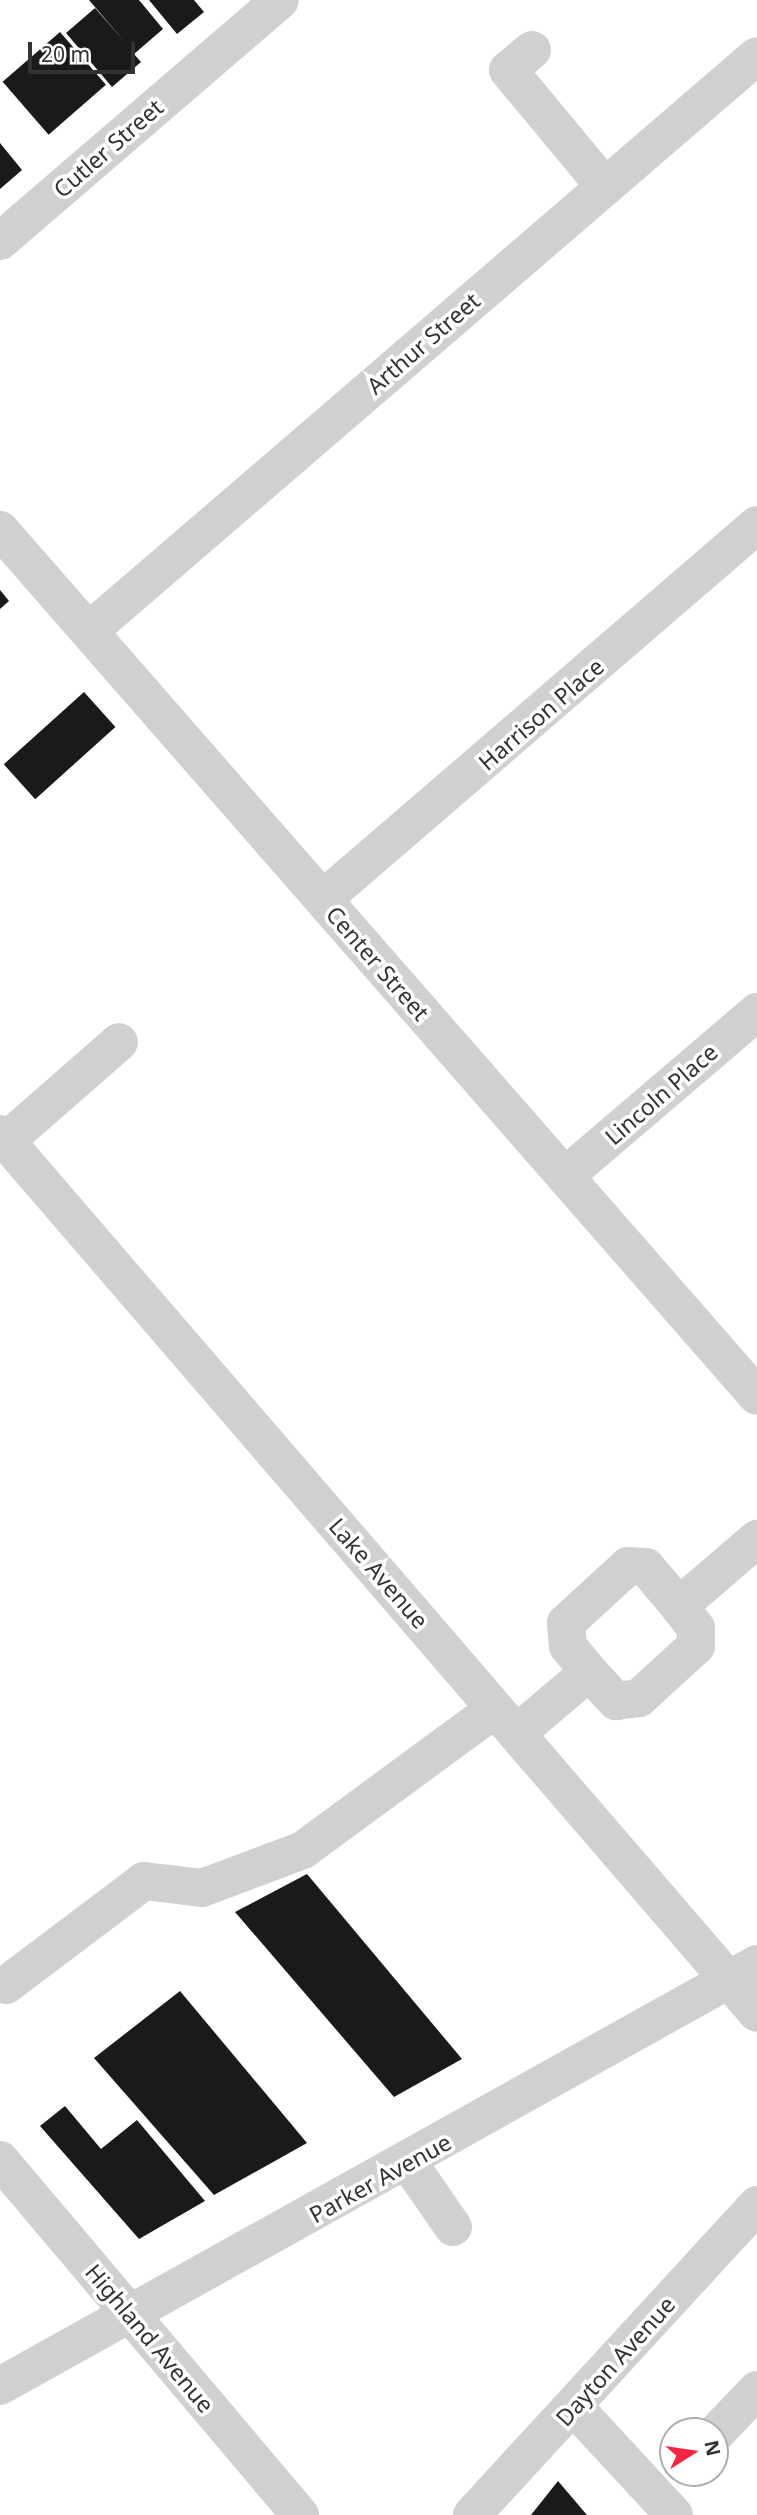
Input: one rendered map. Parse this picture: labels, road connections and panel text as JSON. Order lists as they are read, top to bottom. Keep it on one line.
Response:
{"streets":{"street":["Cutler Street","Arthur Street","Harrison Place","Center Street","Lincoln Place","Lake Avenue","Parker Avenue","Highland Avenue","Dayton Avenue"]},"crossings":[["Arthur Street","Center Street"],["Harrison Place","Center Street"],["Center Street","Lincoln Place"],["Lake Avenue","Parker Avenue"],["Parker Avenue","Highland Avenue"]],"scale_bar":"20 m","north":"right"}
